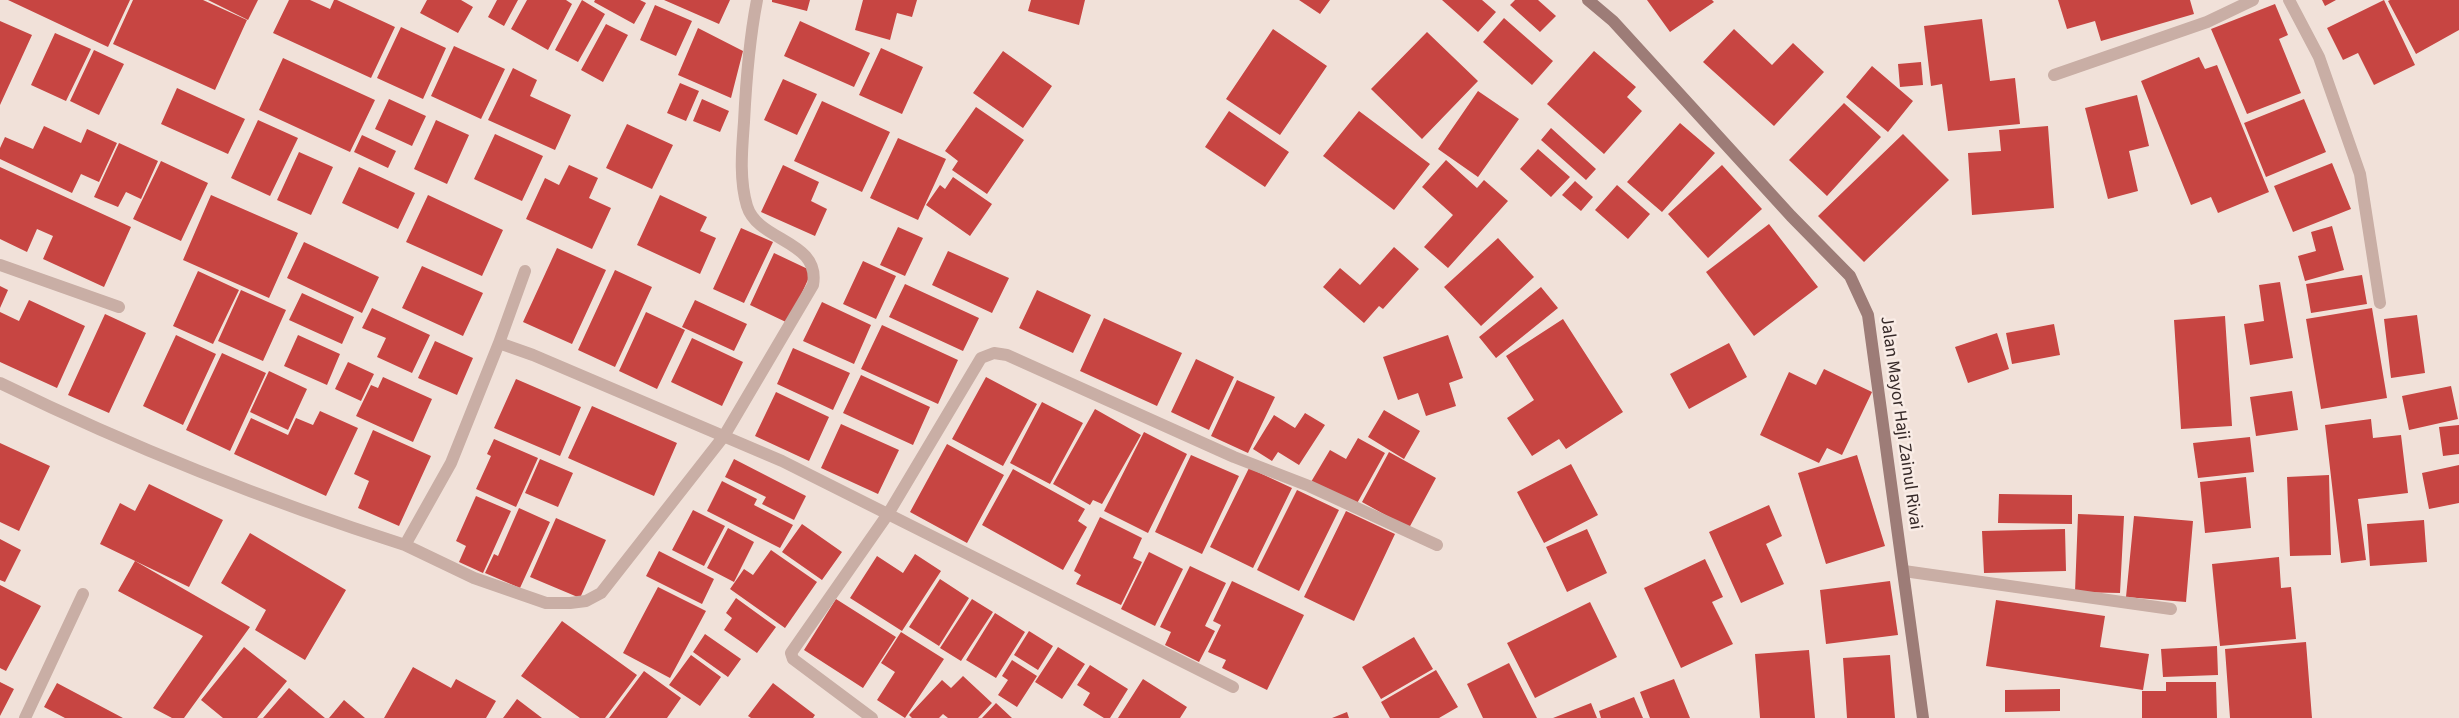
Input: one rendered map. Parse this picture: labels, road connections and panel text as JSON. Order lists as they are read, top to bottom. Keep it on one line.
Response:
{"streets":{"street":["Jalan Mayor Haji Zainul Rivai"]}}
